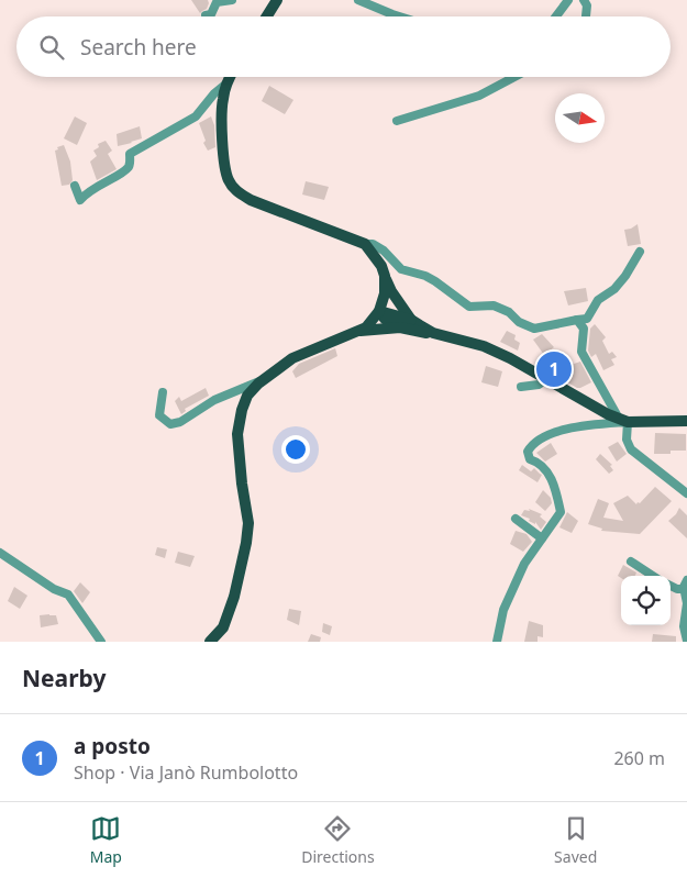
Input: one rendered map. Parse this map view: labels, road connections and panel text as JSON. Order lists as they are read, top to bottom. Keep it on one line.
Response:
{"north":"right","page":{"search":"Search here","pins":"1","heading":"Nearby","list":[{"mark":"1","name":"a posto","note":"Shop · Via Janò Rumbolotto","value":"260 m"}],"nav":["Map","Directions","Saved"]}}
